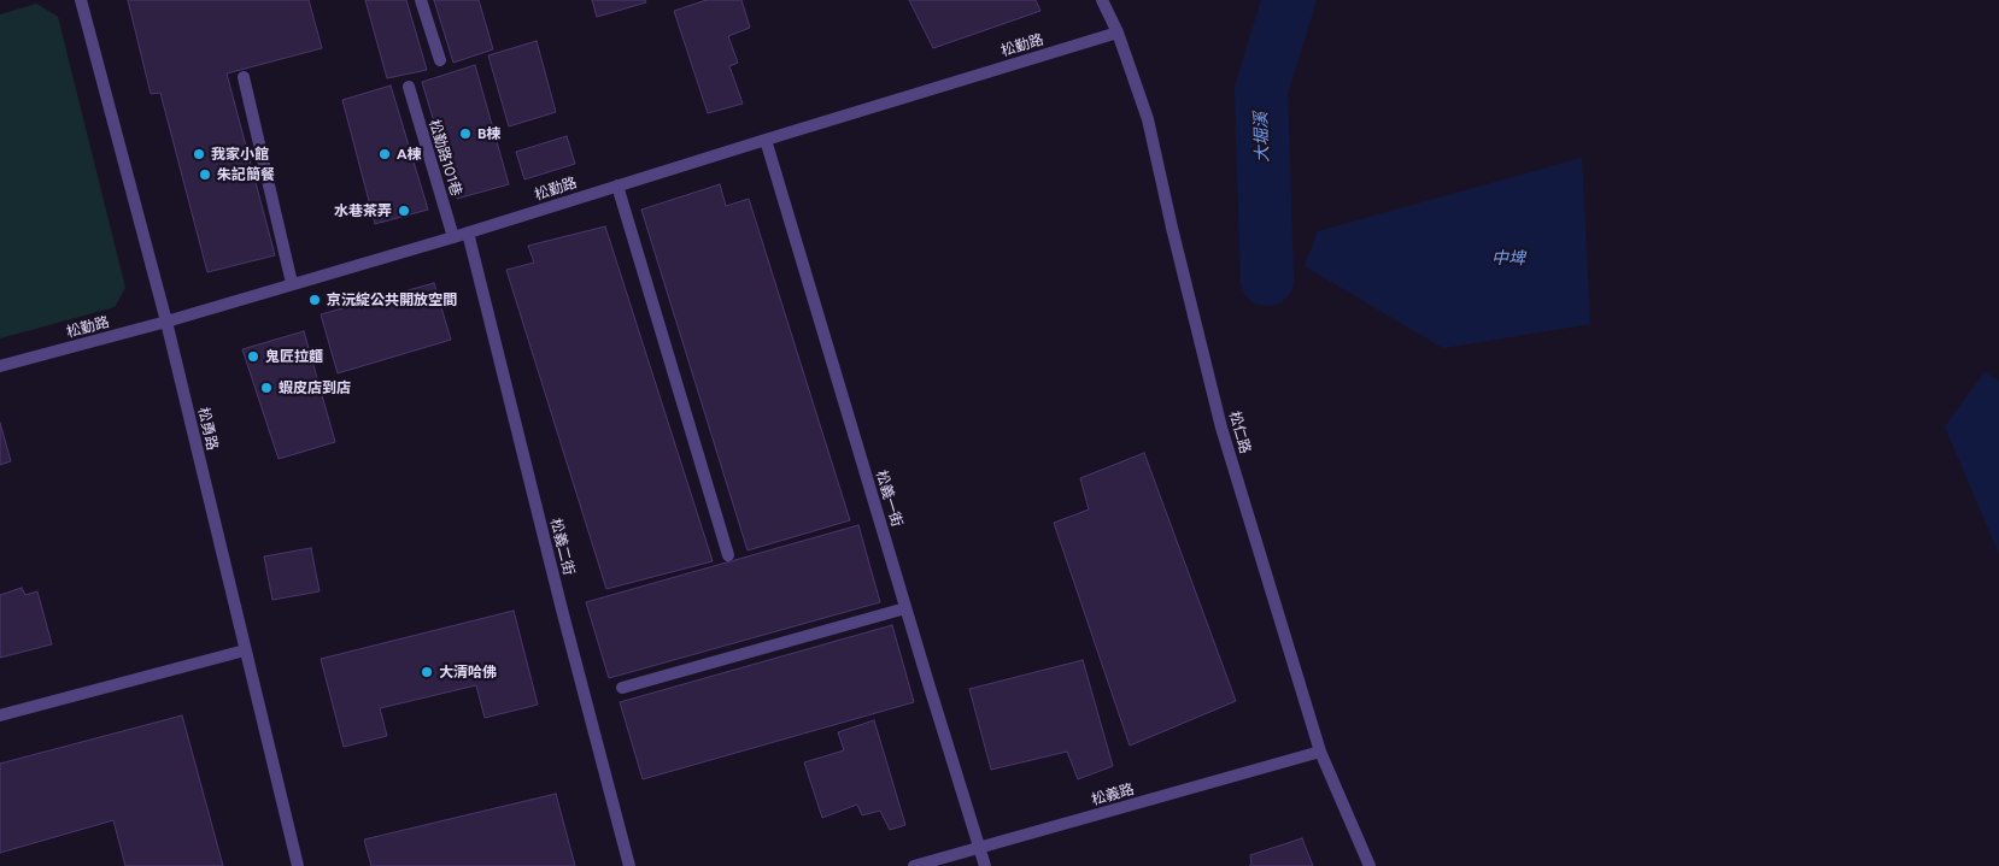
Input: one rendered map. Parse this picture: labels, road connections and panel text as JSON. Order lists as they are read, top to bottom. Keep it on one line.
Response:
{"streets":{"street":["松勤路","松勤路101巷","松勇路","松仁路","松義一街","松義二街","松義路"]},"crossings":[["松勤路","松勤路101巷"],["松勤路","松勇路"],["松勤路","松仁路"],["松勤路","松義一街"],["松勤路","松義二街"],["松仁路","松義路"],["松義一街","松義路"]],"water":["大堀溪","中埤"],"places":["B棟","我家小館","A棟","朱記簡餐","水巷茶弄","京沅綻公共開放空間","鬼匠拉麵","蝦皮店到店","大清哈佛"]}
